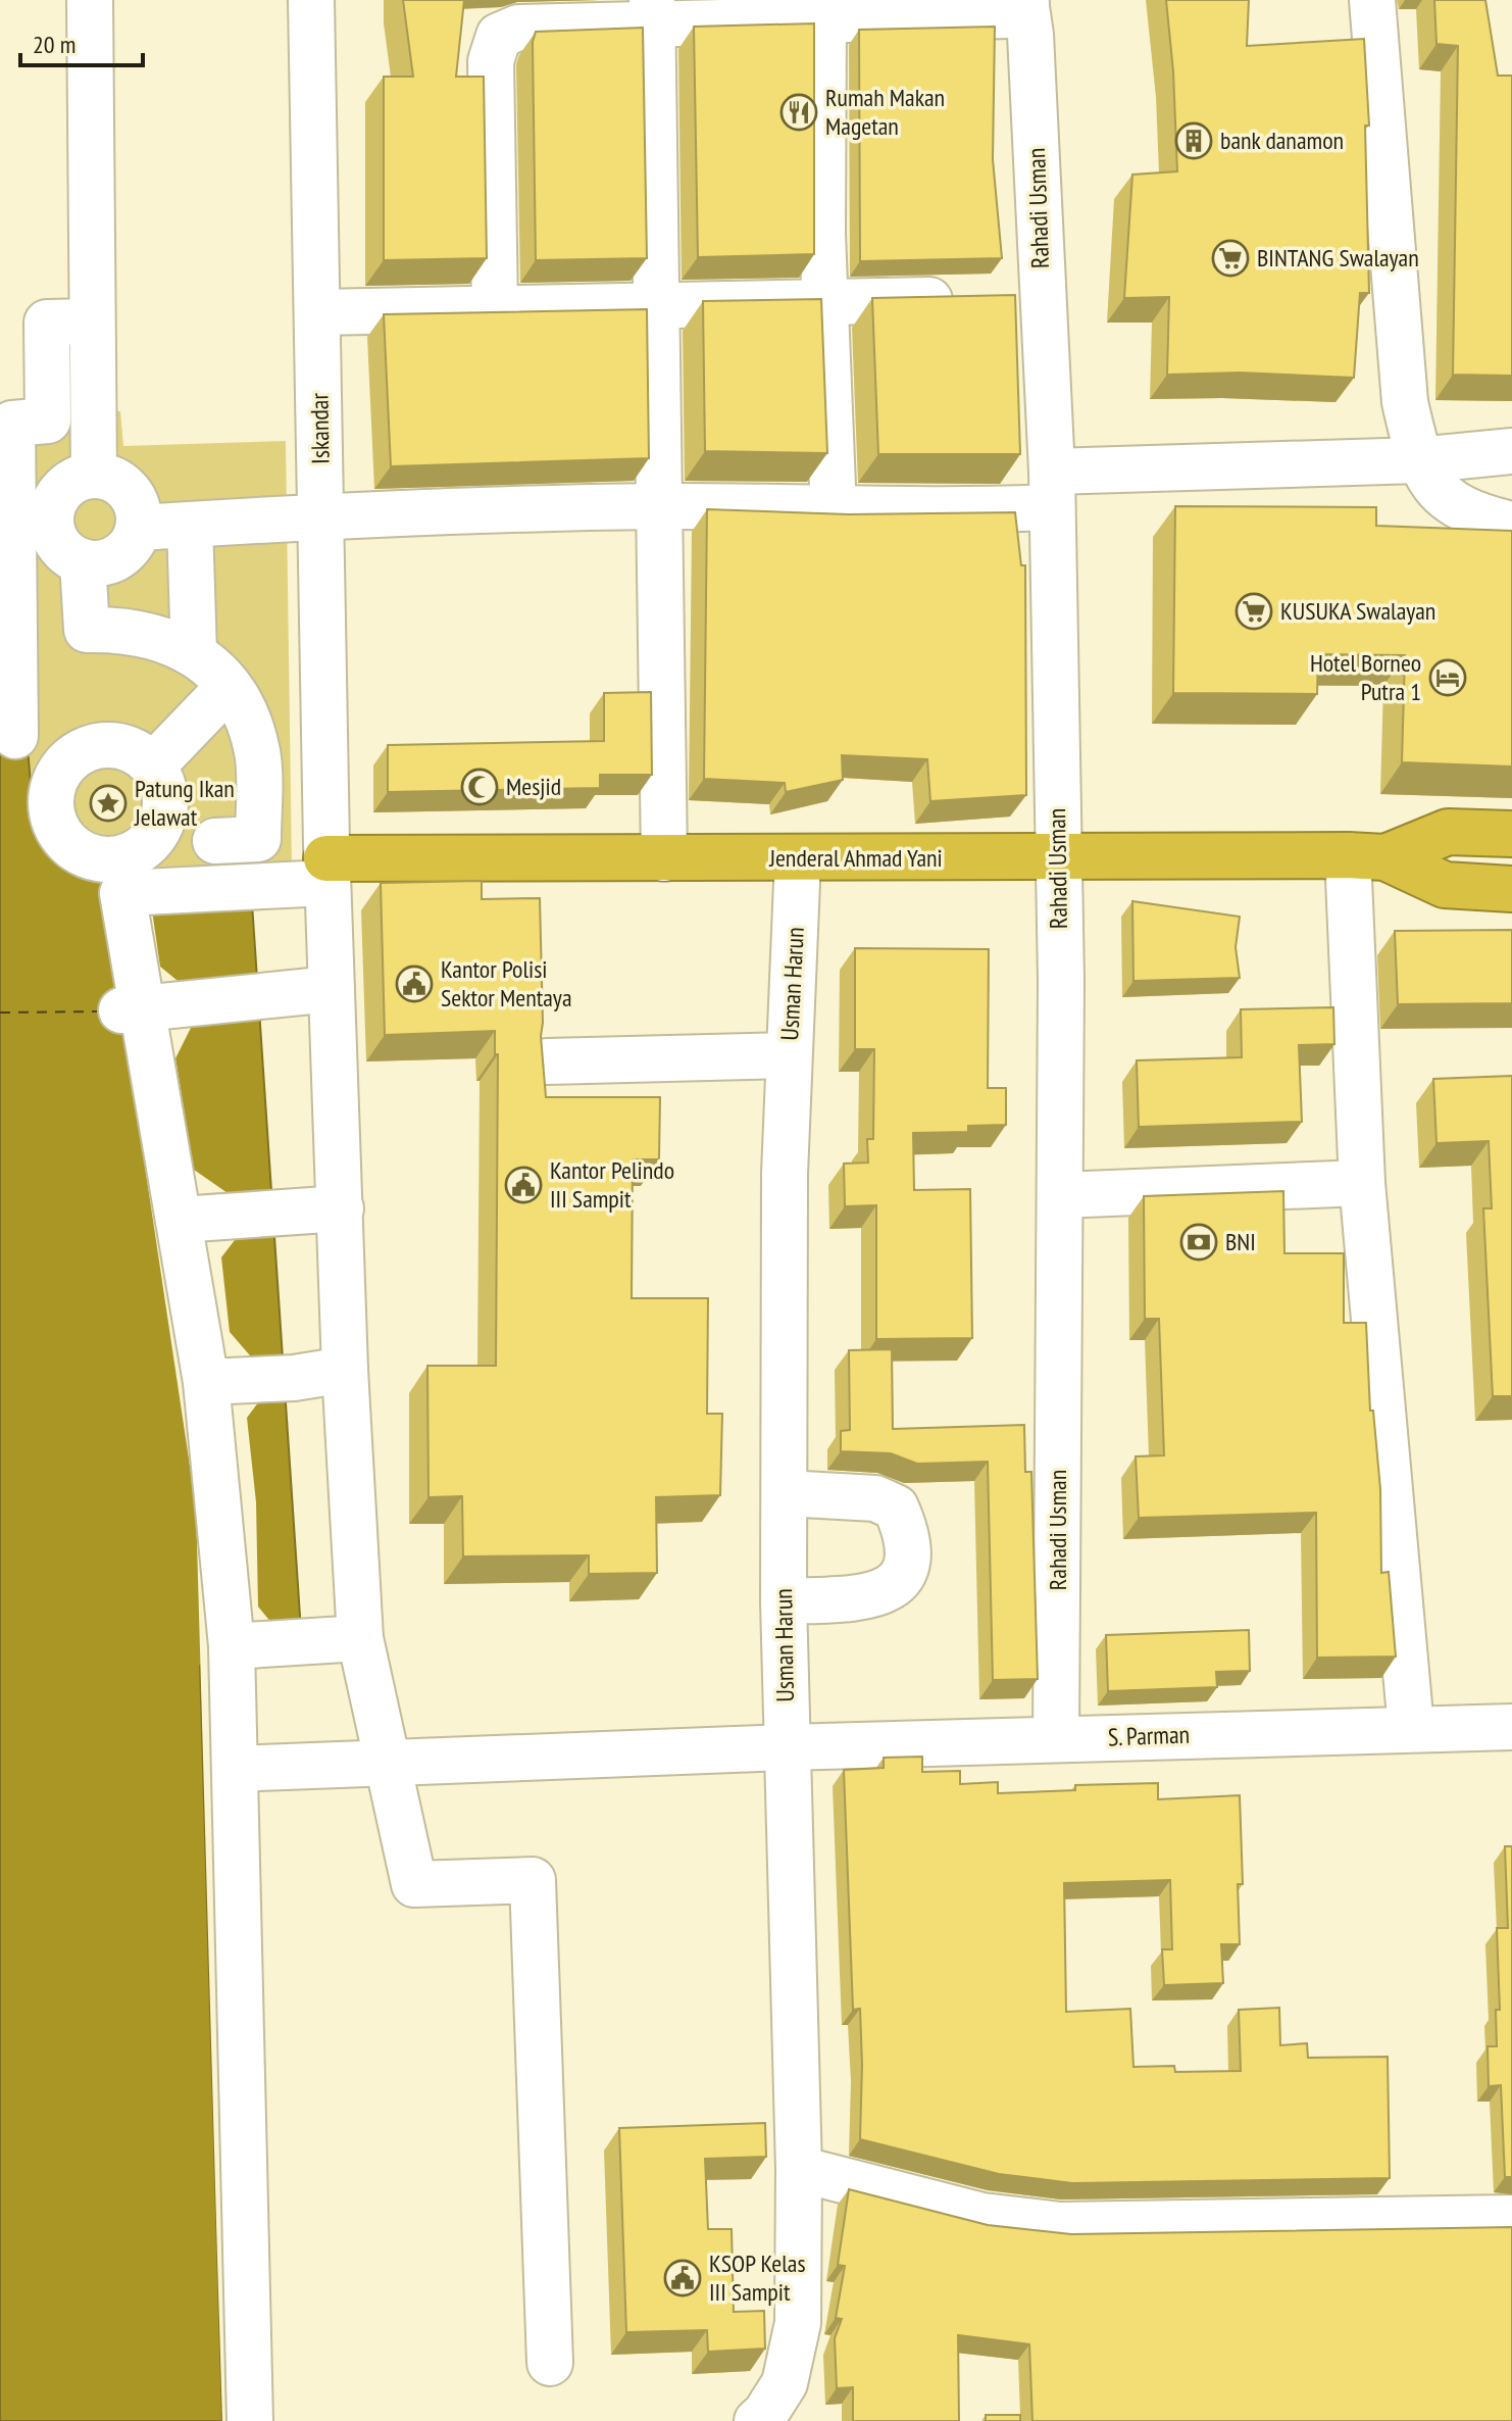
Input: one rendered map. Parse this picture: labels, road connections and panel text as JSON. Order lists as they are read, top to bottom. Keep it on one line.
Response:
{"streets":{"highway":["Jenderal Ahmad Yani"],"street":["Rahadi Usman","Iskandar","Usman Harun","S. Parman"]},"crossings":[["Rahadi Usman","Jenderal Ahmad Yani"],["Rahadi Usman","S. Parman"],["Iskandar","Jenderal Ahmad Yani"],["Iskandar","S. Parman"],["Jenderal Ahmad Yani","Usman Harun"],["Usman Harun","S. Parman"]],"places":{"restaurant":["Rumah Makan Magetan"],"building":["bank danamon"],"supermarket":["BINTANG Swalayan","KUSUKA Swalayan"],"hotel":["Hotel Borneo Putra 1"],"mosque":["Mesjid"],"place":["Patung Ikan Jelawat"],"public building":["Kantor Polisi Sektor Mentaya","Kantor Pelindo III Sampit","KSOP Kelas III Sampit"],"bank":["BNI"]},"scale_bar":"20 m"}
